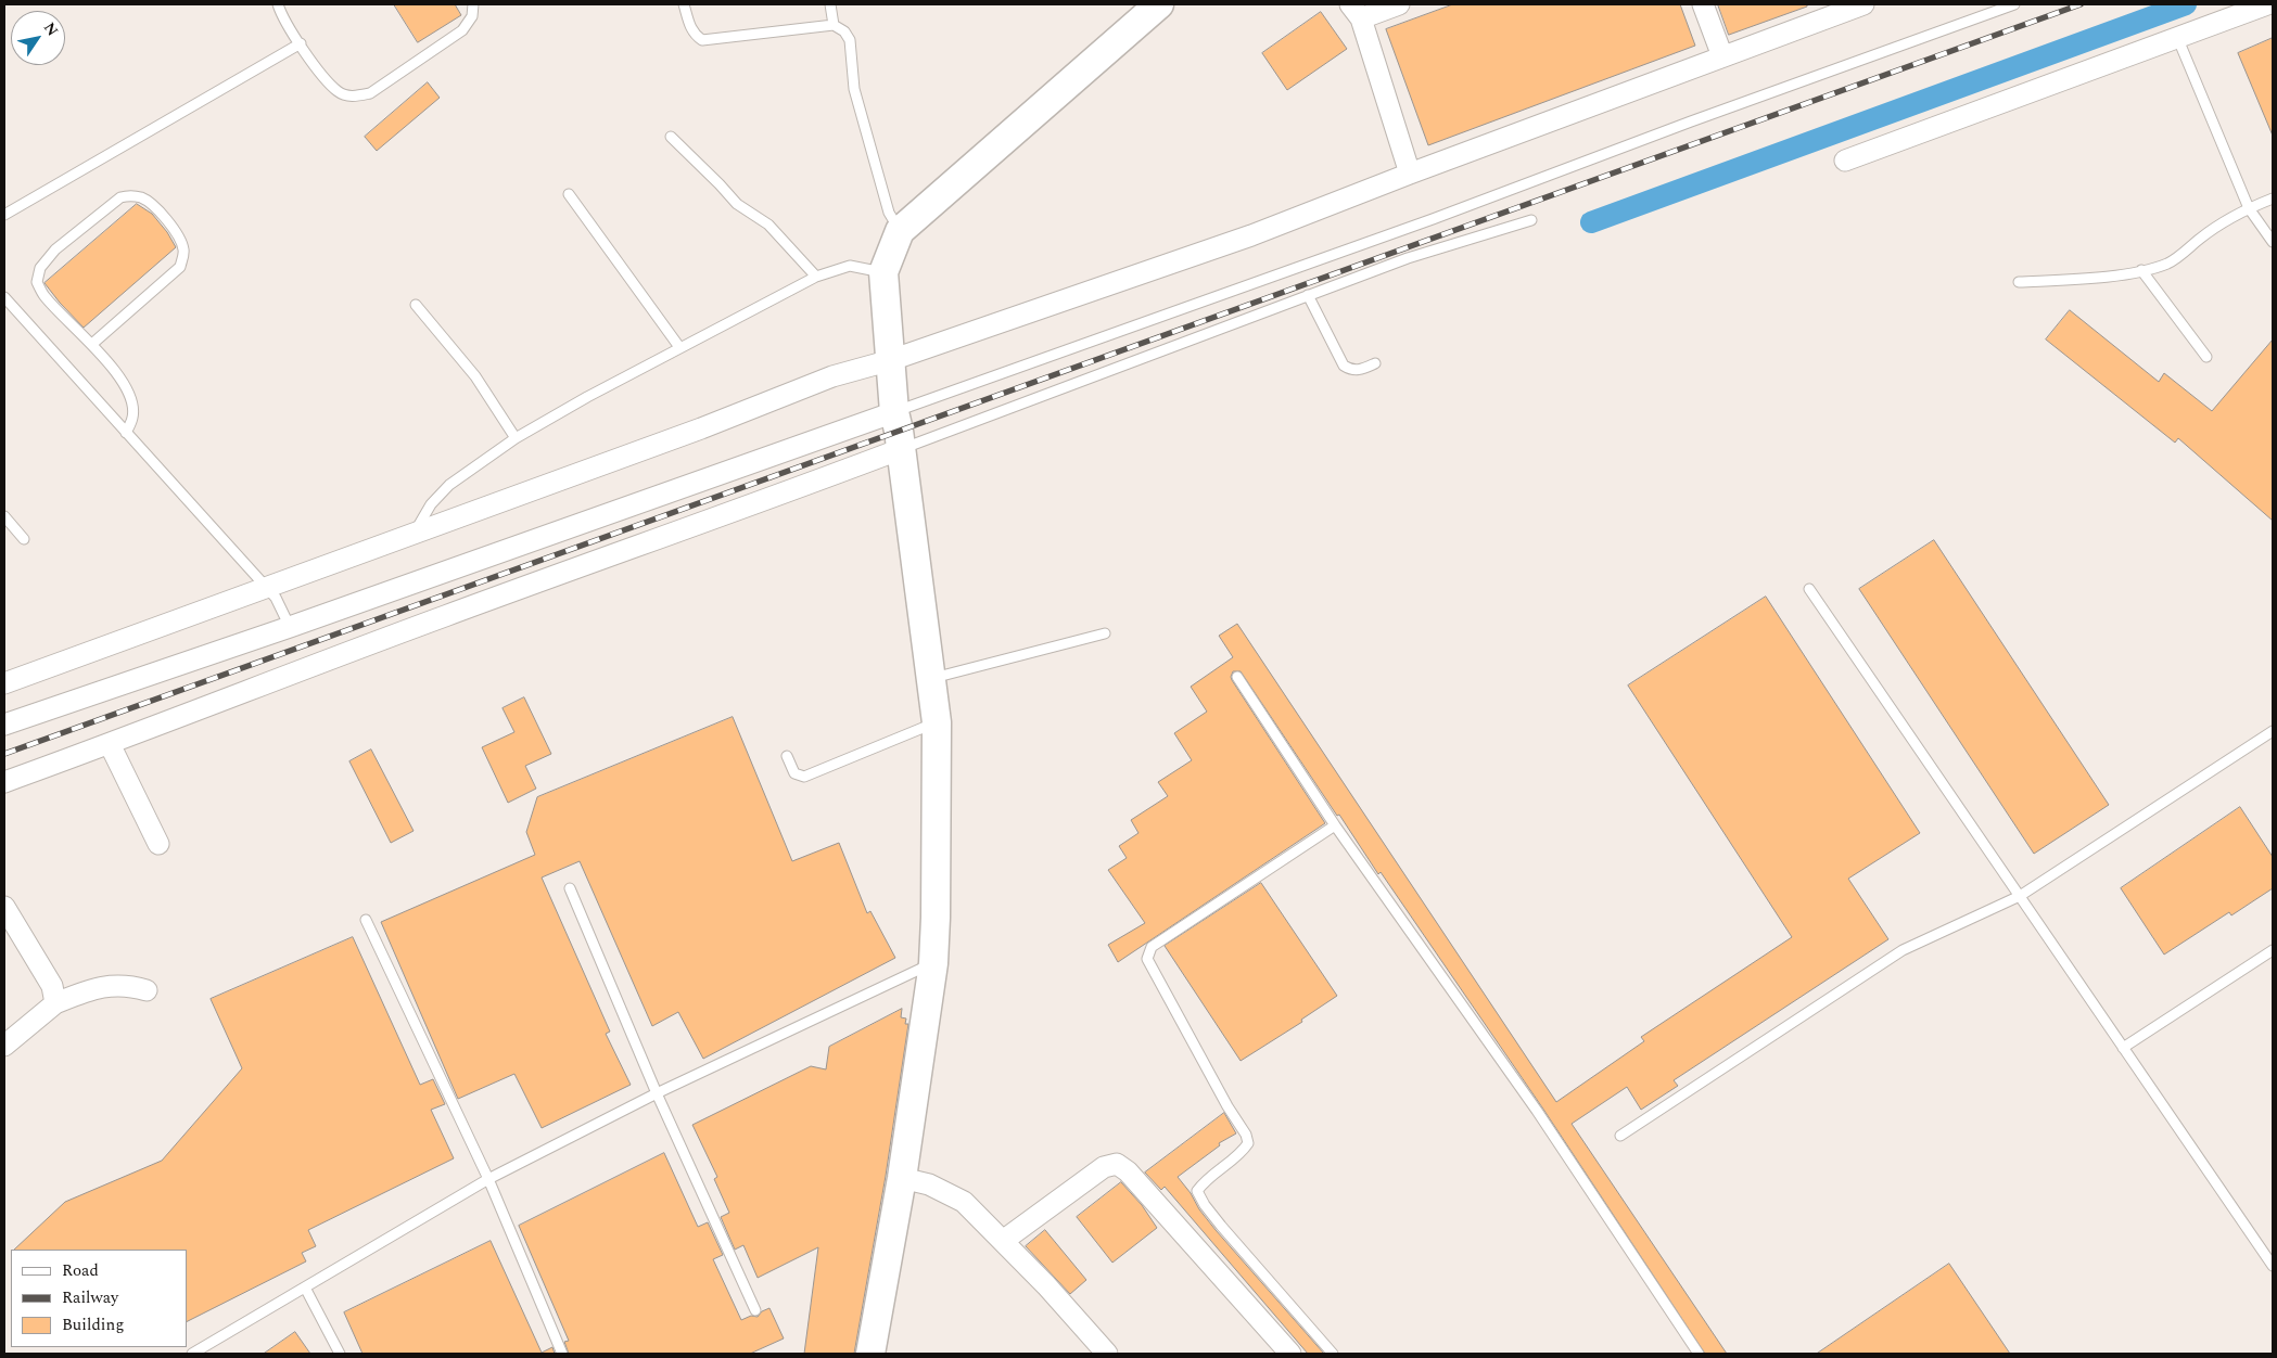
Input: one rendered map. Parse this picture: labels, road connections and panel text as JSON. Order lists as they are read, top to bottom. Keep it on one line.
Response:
{"legend":["Road","Railway","Building"],"north":"top right"}
